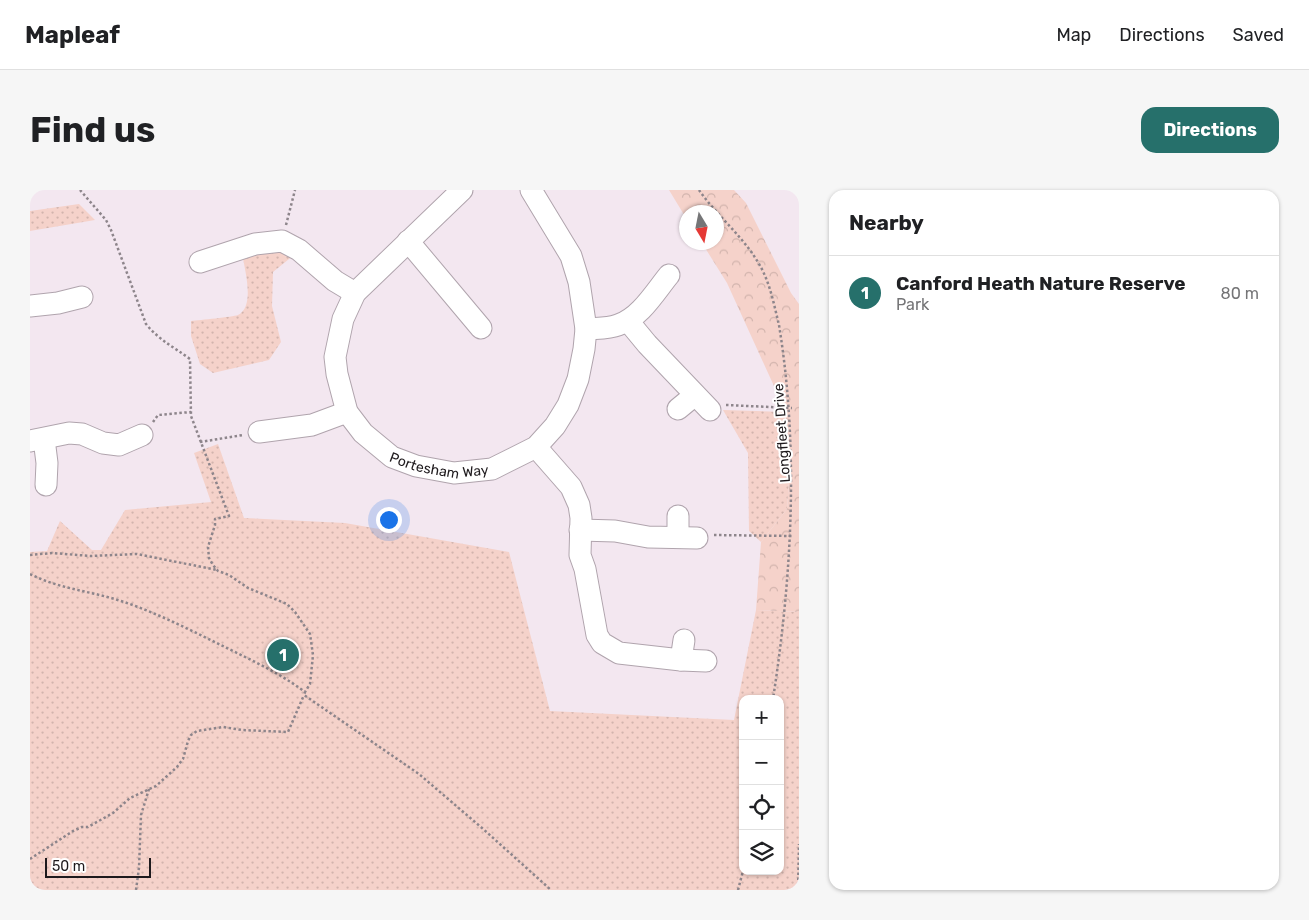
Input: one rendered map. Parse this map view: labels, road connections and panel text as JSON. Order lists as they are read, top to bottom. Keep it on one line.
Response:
{"streets":{"street":["Portesham Way"],"path":["Longfleet Drive"]},"scale_bar":"50 m","north":"bottom","page":{"header":"Mapleaf","nav":["Map","Directions","Saved"],"buttons":"Directions","title":"Find us","heading":"Nearby","list":[{"mark":"1","name":"Canford Heath Nature Reserve","note":"Park","value":"80 m"}],"pins":"1","map_buttons":["+","−"],"scale":"50 m"}}
